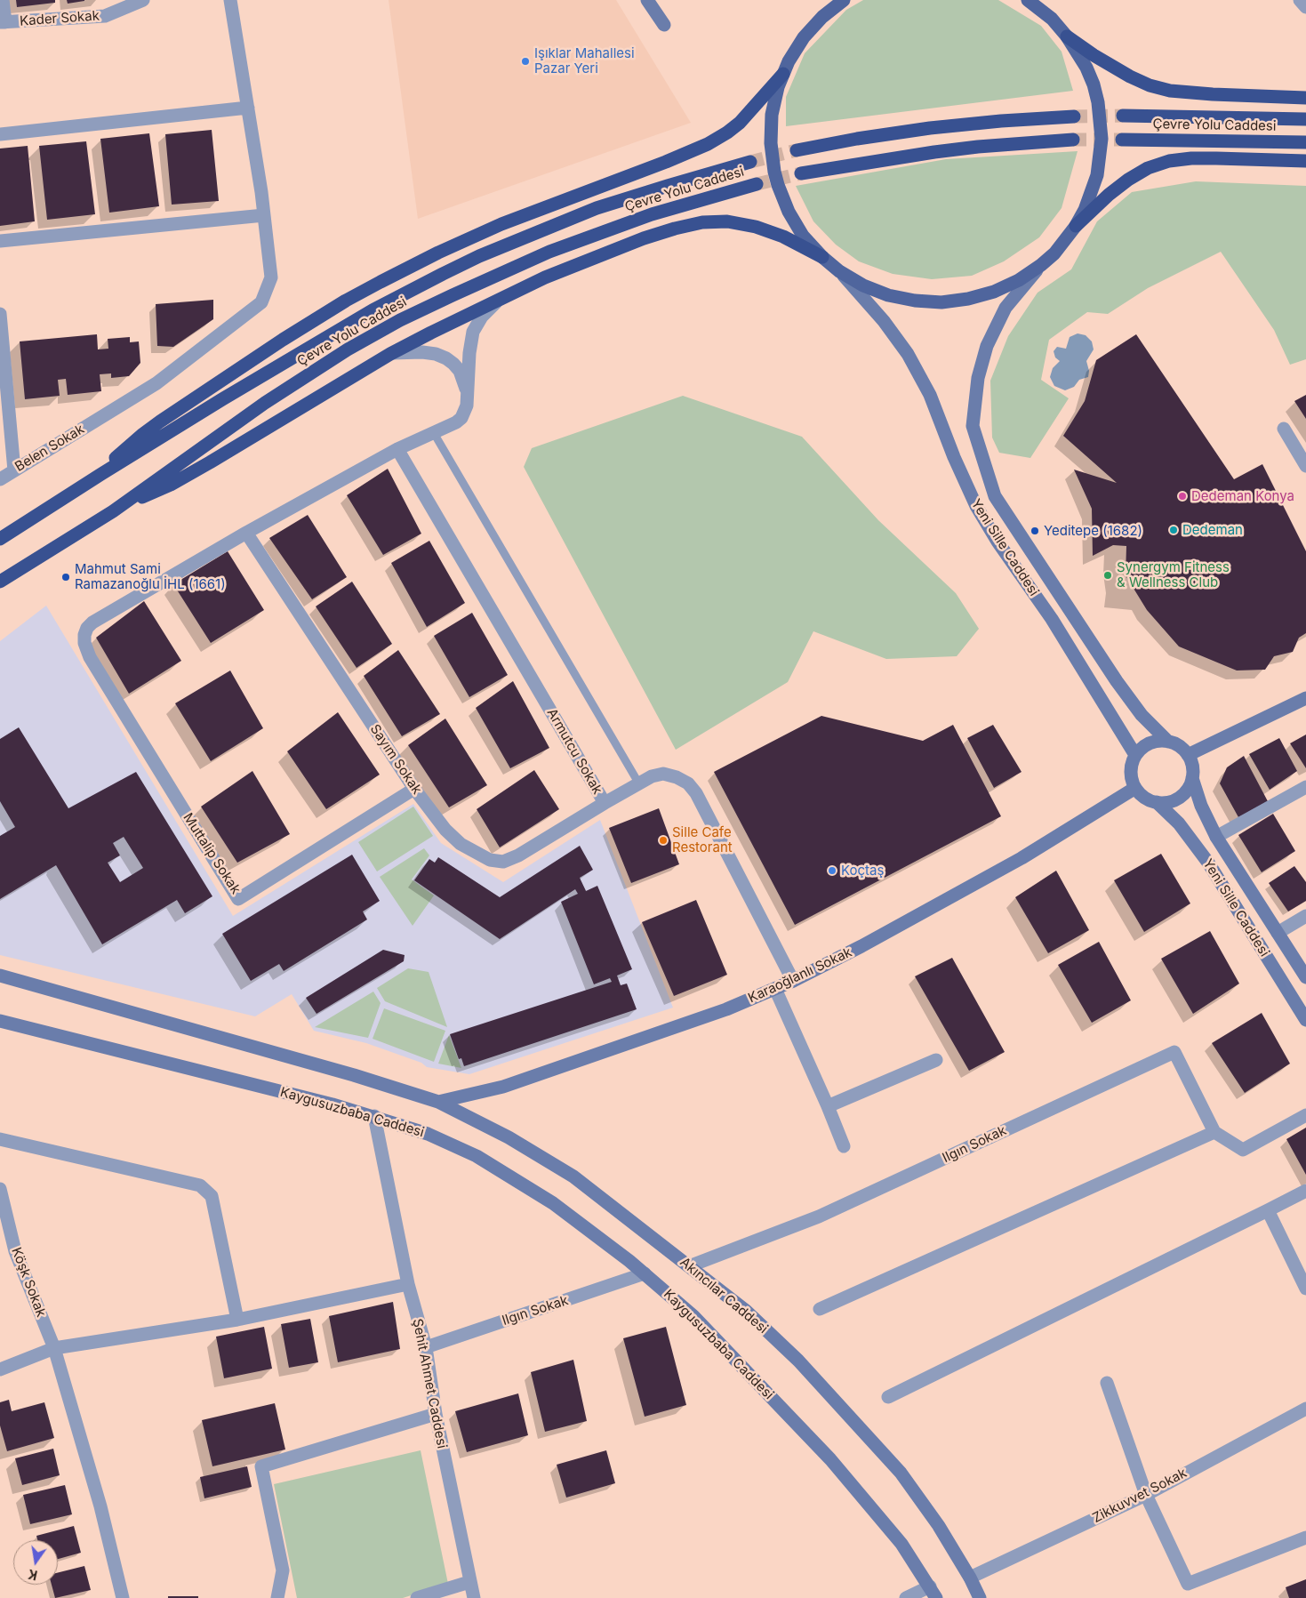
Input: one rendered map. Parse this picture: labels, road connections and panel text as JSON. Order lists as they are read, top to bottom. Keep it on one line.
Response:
{"streets":{"highway":["Çevre Yolu Caddesi"],"main road":["Yeni Sille Caddesi","Karaoğlanlı Sokak","Kaygusuzbaba Caddesi","Akıncılar Caddesi"],"street":["Kader Sokak","Belen Sokak","Armutcu Sokak","Sayım Sokak","Muttalip Sokak","Ilgın Sokak","Köşk Sokak","Şehit Ahmet Caddesi","Zikkuvvet Sokak"]},"crossings":[["Yeni Sille Caddesi","Karaoğlanlı Sokak"],["Armutcu Sokak","Sayım Sokak"],["Armutcu Sokak","Karaoğlanlı Sokak"],["Sayım Sokak","Muttalip Sokak"],["Karaoğlanlı Sokak","Akıncılar Caddesi"],["Kaygusuzbaba Caddesi","Ilgın Sokak"],["Kaygusuzbaba Caddesi","Şehit Ahmet Caddesi"],["Ilgın Sokak","Akıncılar Caddesi"],["Ilgın Sokak","Şehit Ahmet Caddesi"],["Akıncılar Caddesi","Zikkuvvet Sokak"]],"places":["Işıklar Mahallesi Pazar Yeri","Dedeman Konya","Dedeman","Yeditepe (1682)","Synergym Fitness & Wellness Club","Mahmut Sami Ramazanoğlu İHL (1661)","Sille Cafe Restorant","Koçtaş"],"north":"bottom"}
